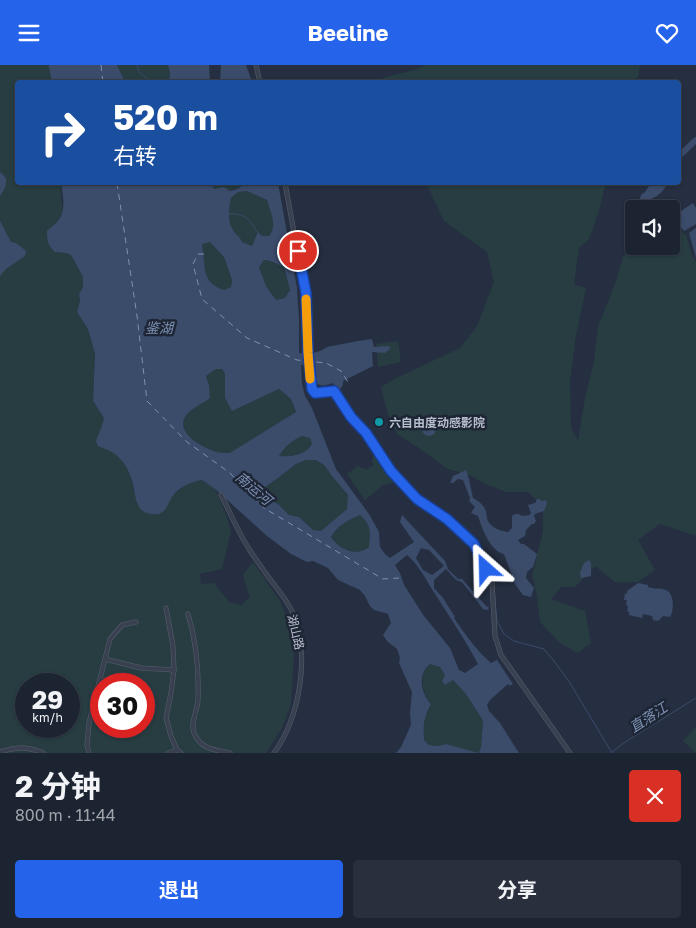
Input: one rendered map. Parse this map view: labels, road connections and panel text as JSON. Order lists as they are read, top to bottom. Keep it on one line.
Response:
{"streets":{"street":["湖山路"]},"water":["鉴湖","南运河","直落江"],"places":["六自由度动感影院"],"page":{"header":"Beeline","turn":["520 m","右转"],"speed":"29 km/h","limit":"30","heading":["2 分钟","800 m · 11:44"],"buttons":["退出","分享"]}}
